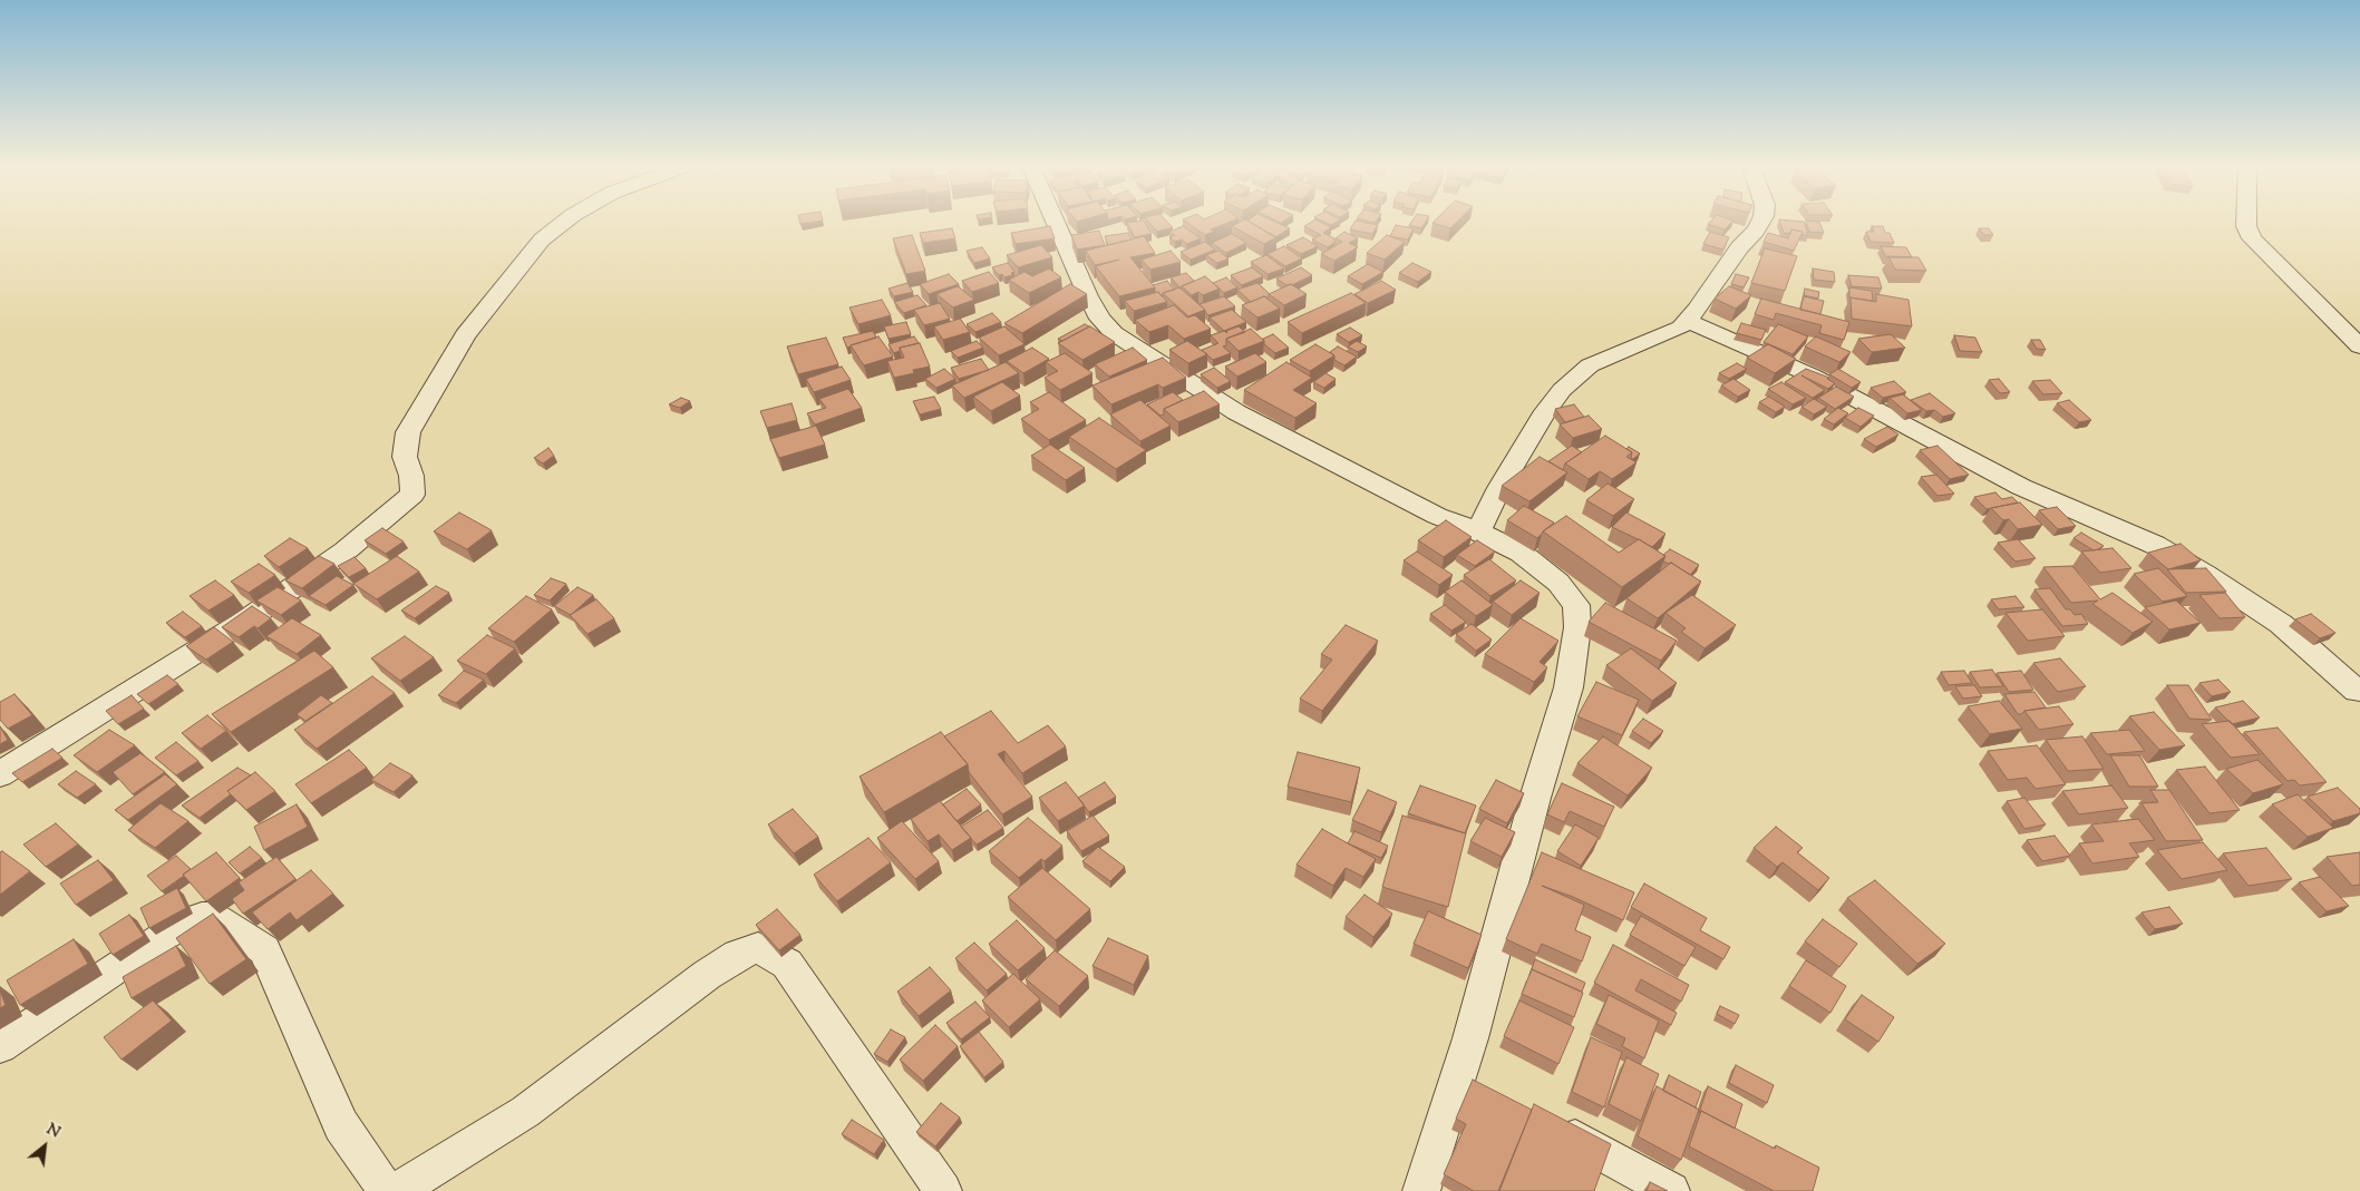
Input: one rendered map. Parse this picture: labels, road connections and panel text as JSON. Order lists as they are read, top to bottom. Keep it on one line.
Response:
{"north":"top right"}
